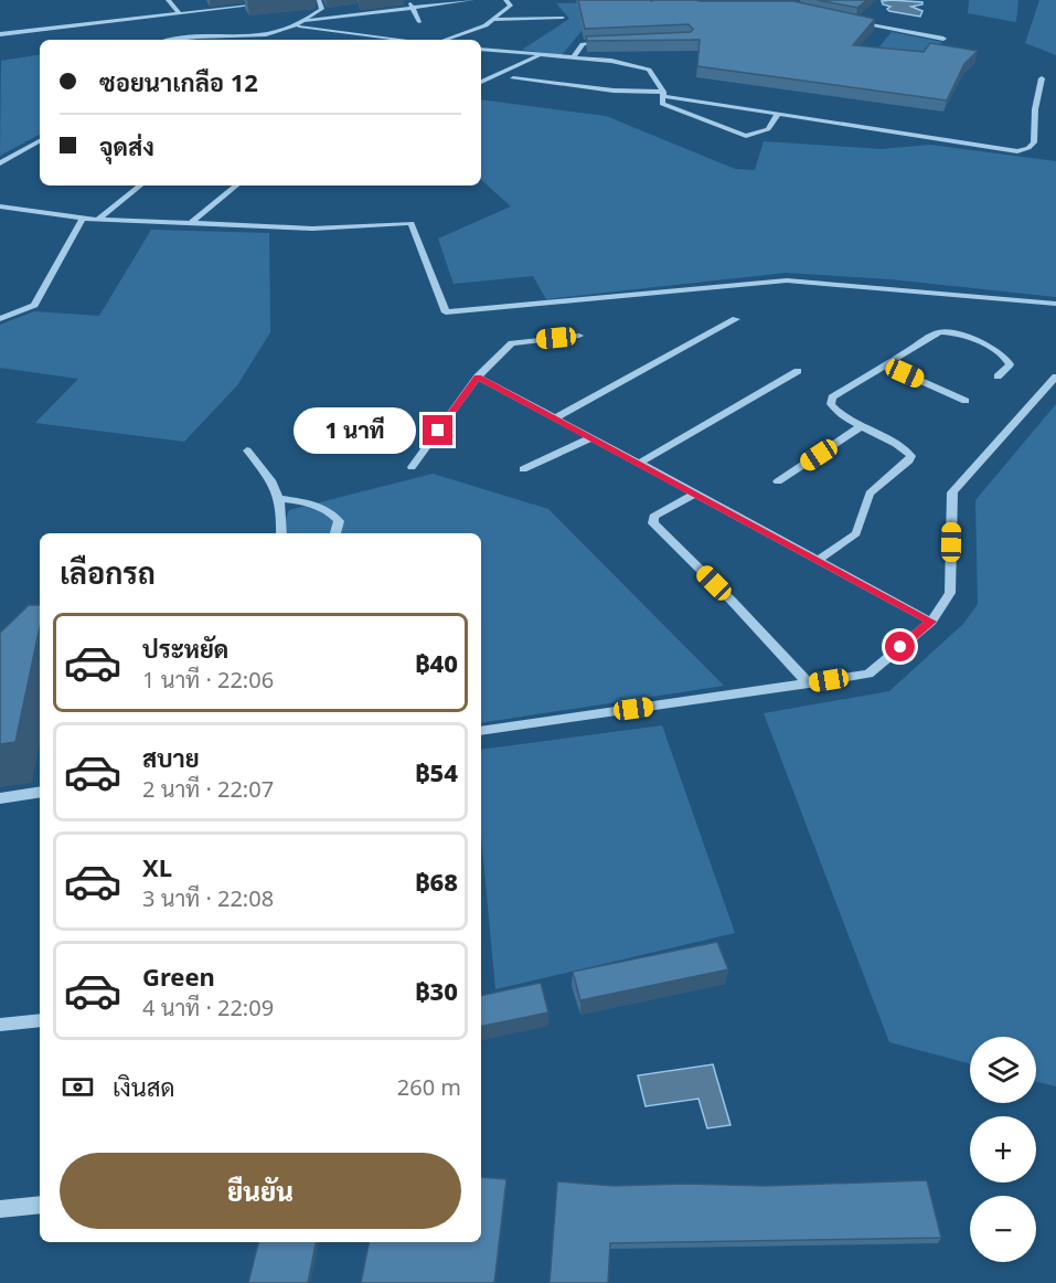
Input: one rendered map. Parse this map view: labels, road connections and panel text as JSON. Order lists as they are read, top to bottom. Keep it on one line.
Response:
{"page":{"banner":["ซอยนาเกลือ 12","จุดส่ง"],"bubble":"1 นาที","heading":"เลือกรถ","list":[{"name":"ประหยัด","note":"1 นาที · 22:06","value":"฿40"},{"name":"สบาย","note":"2 นาที · 22:07","value":"฿54"},{"name":"XL","note":"3 นาที · 22:08","value":"฿68"},{"name":"Green","note":"4 นาที · 22:09","value":"฿30"}],"map_buttons":["+","−"],"pay":["เงินสด","260 m"],"buttons":"ยืนยัน"}}
